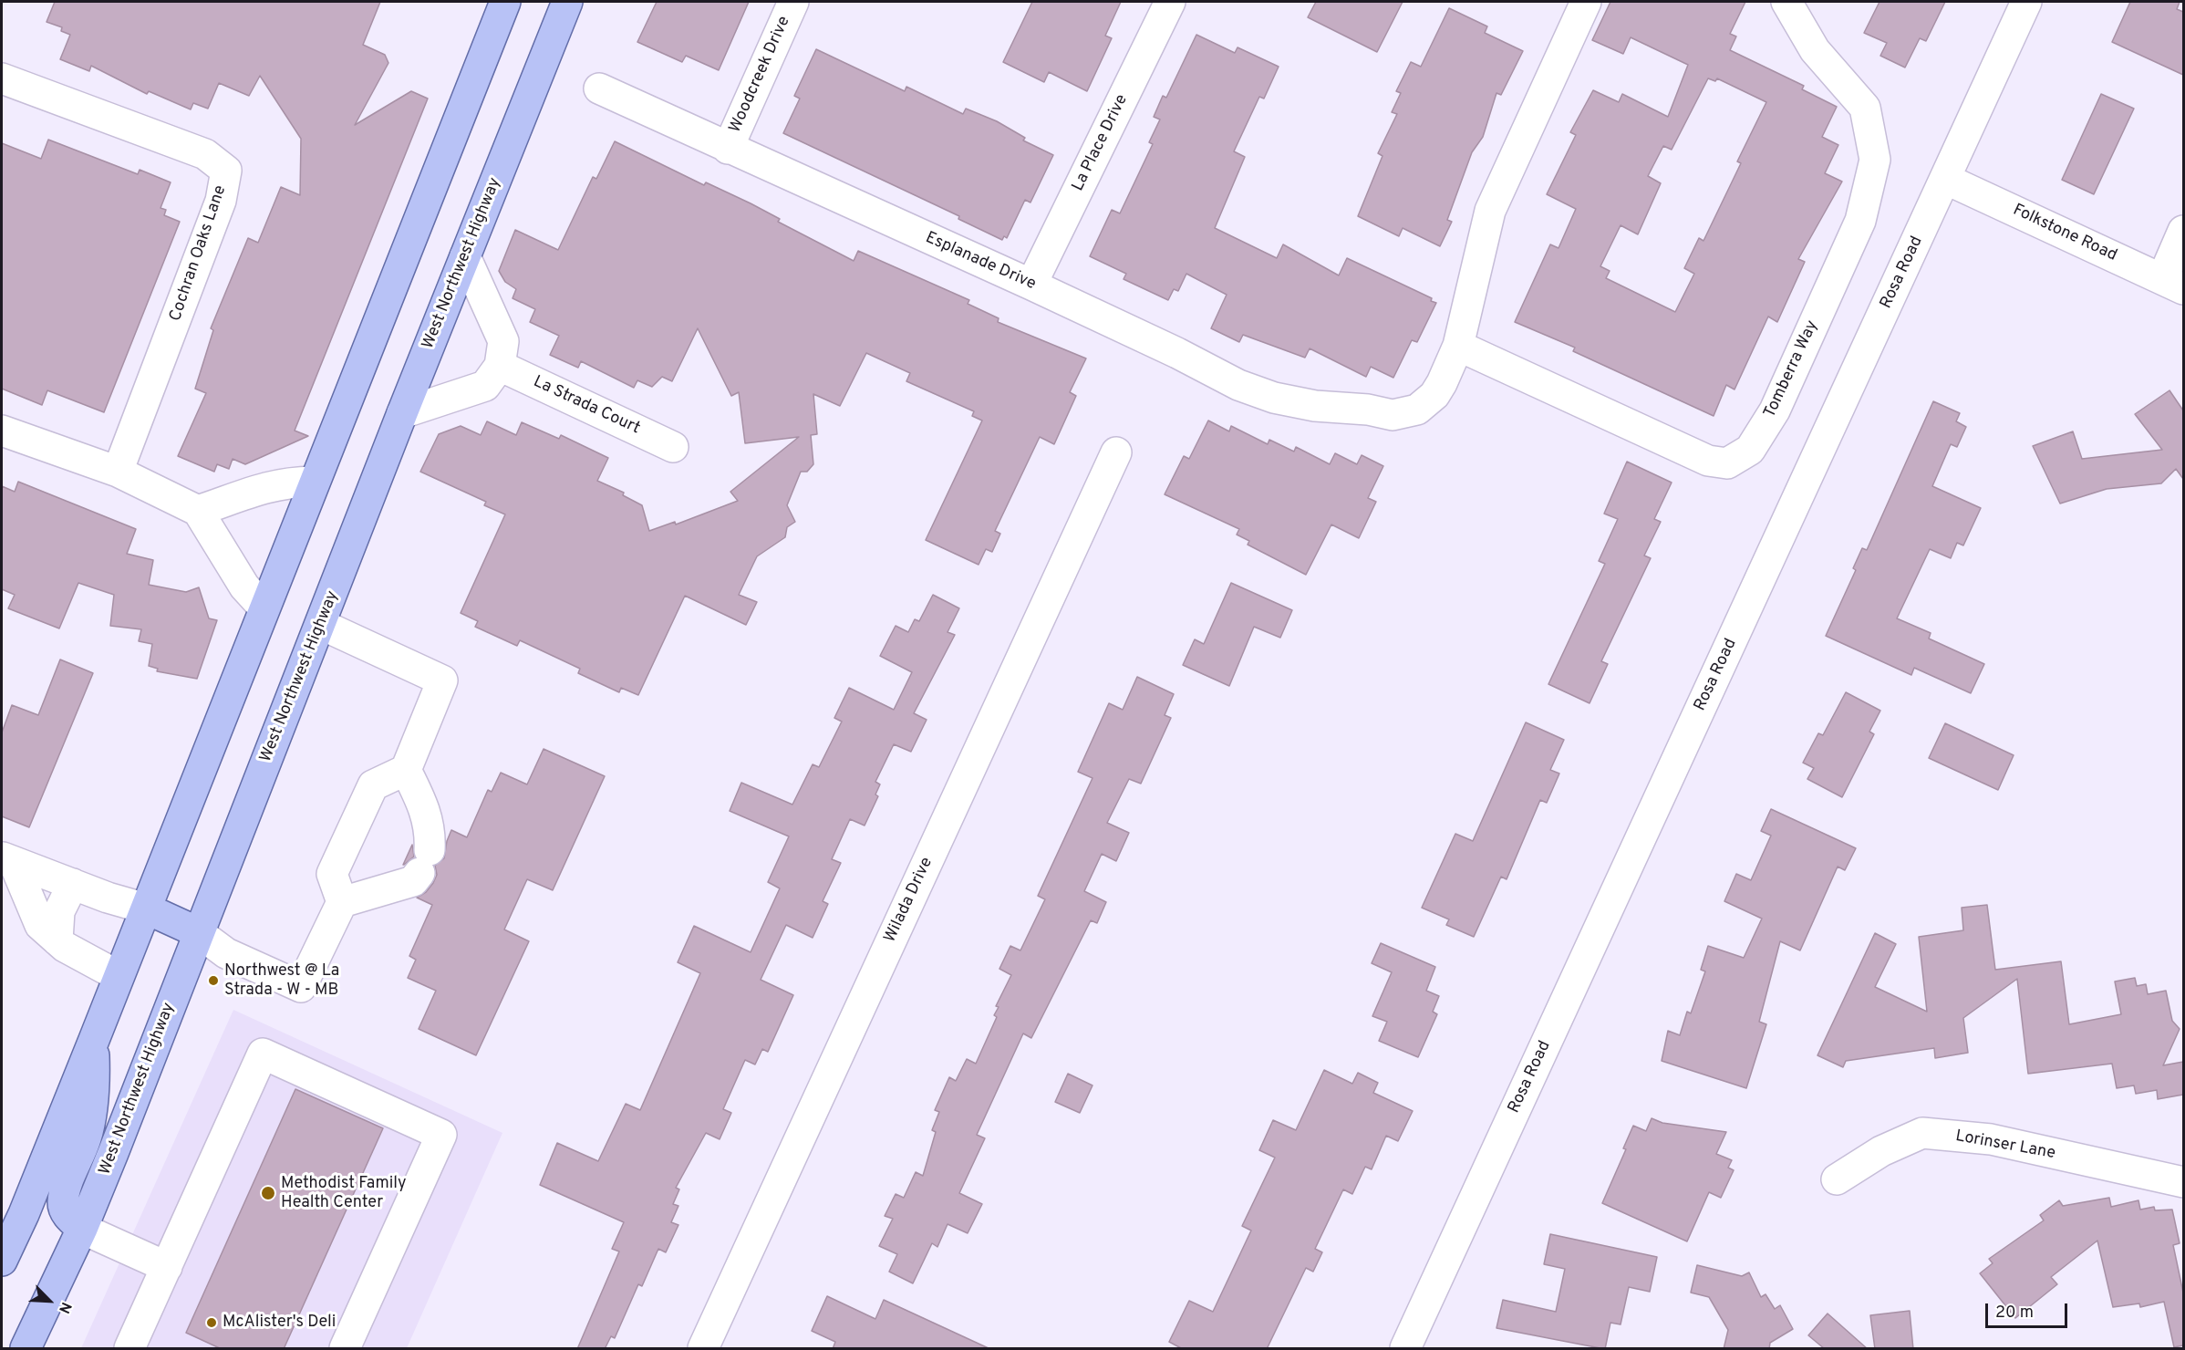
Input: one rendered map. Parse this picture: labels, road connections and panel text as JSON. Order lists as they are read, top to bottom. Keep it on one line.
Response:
{"streets":{"main road":["West Northwest Highway"],"street":["Woodcreek Drive","La Place Drive","Folkstone Road","Cochran Oaks Lane","Esplanade Drive","Rosa Road","Tomberra Way","La Strada Court","Wilada Drive","Lorinser Lane"]},"crossings":[["Woodcreek Drive","Esplanade Drive"],["La Place Drive","Esplanade Drive"],["Folkstone Road","Rosa Road"],["Esplanade Drive","Tomberra Way"]],"places":["Northwest @ La Strada - W - MB","Methodist Family Health Center","McAlister's Deli"],"scale_bar":"20 m","north":"bottom right"}
